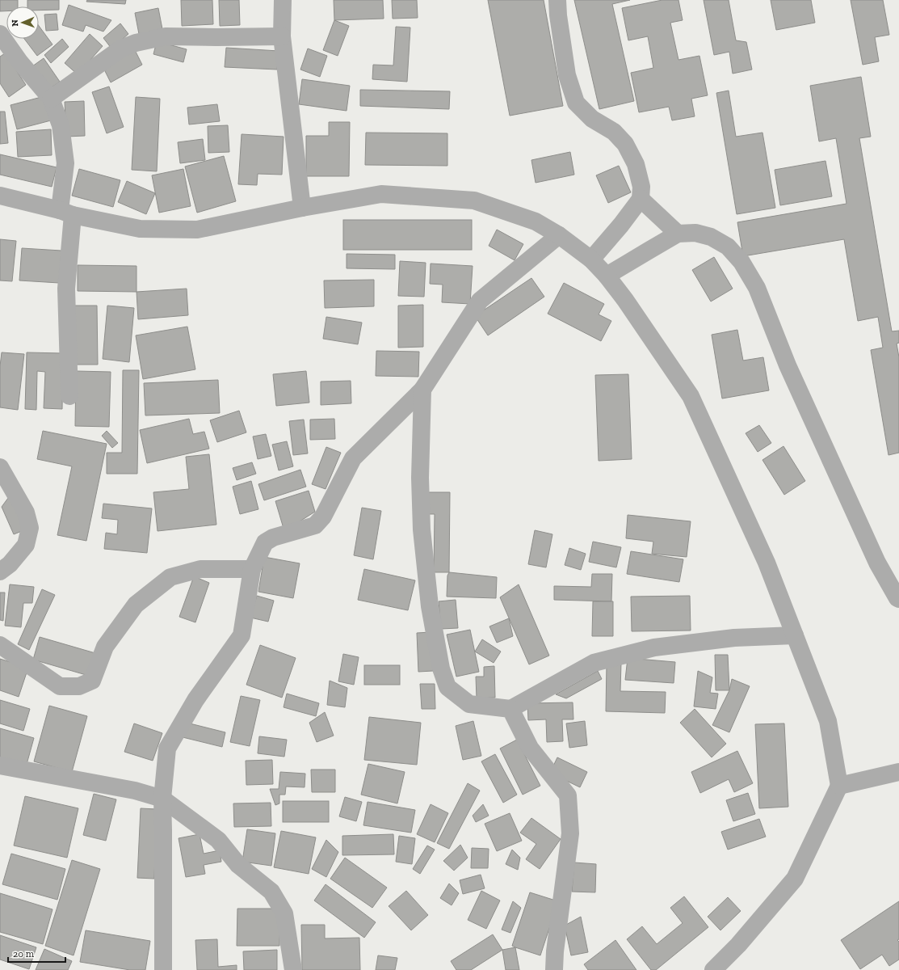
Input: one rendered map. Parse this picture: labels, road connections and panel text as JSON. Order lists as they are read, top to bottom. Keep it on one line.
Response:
{"scale_bar":"20 m","north":"left"}
